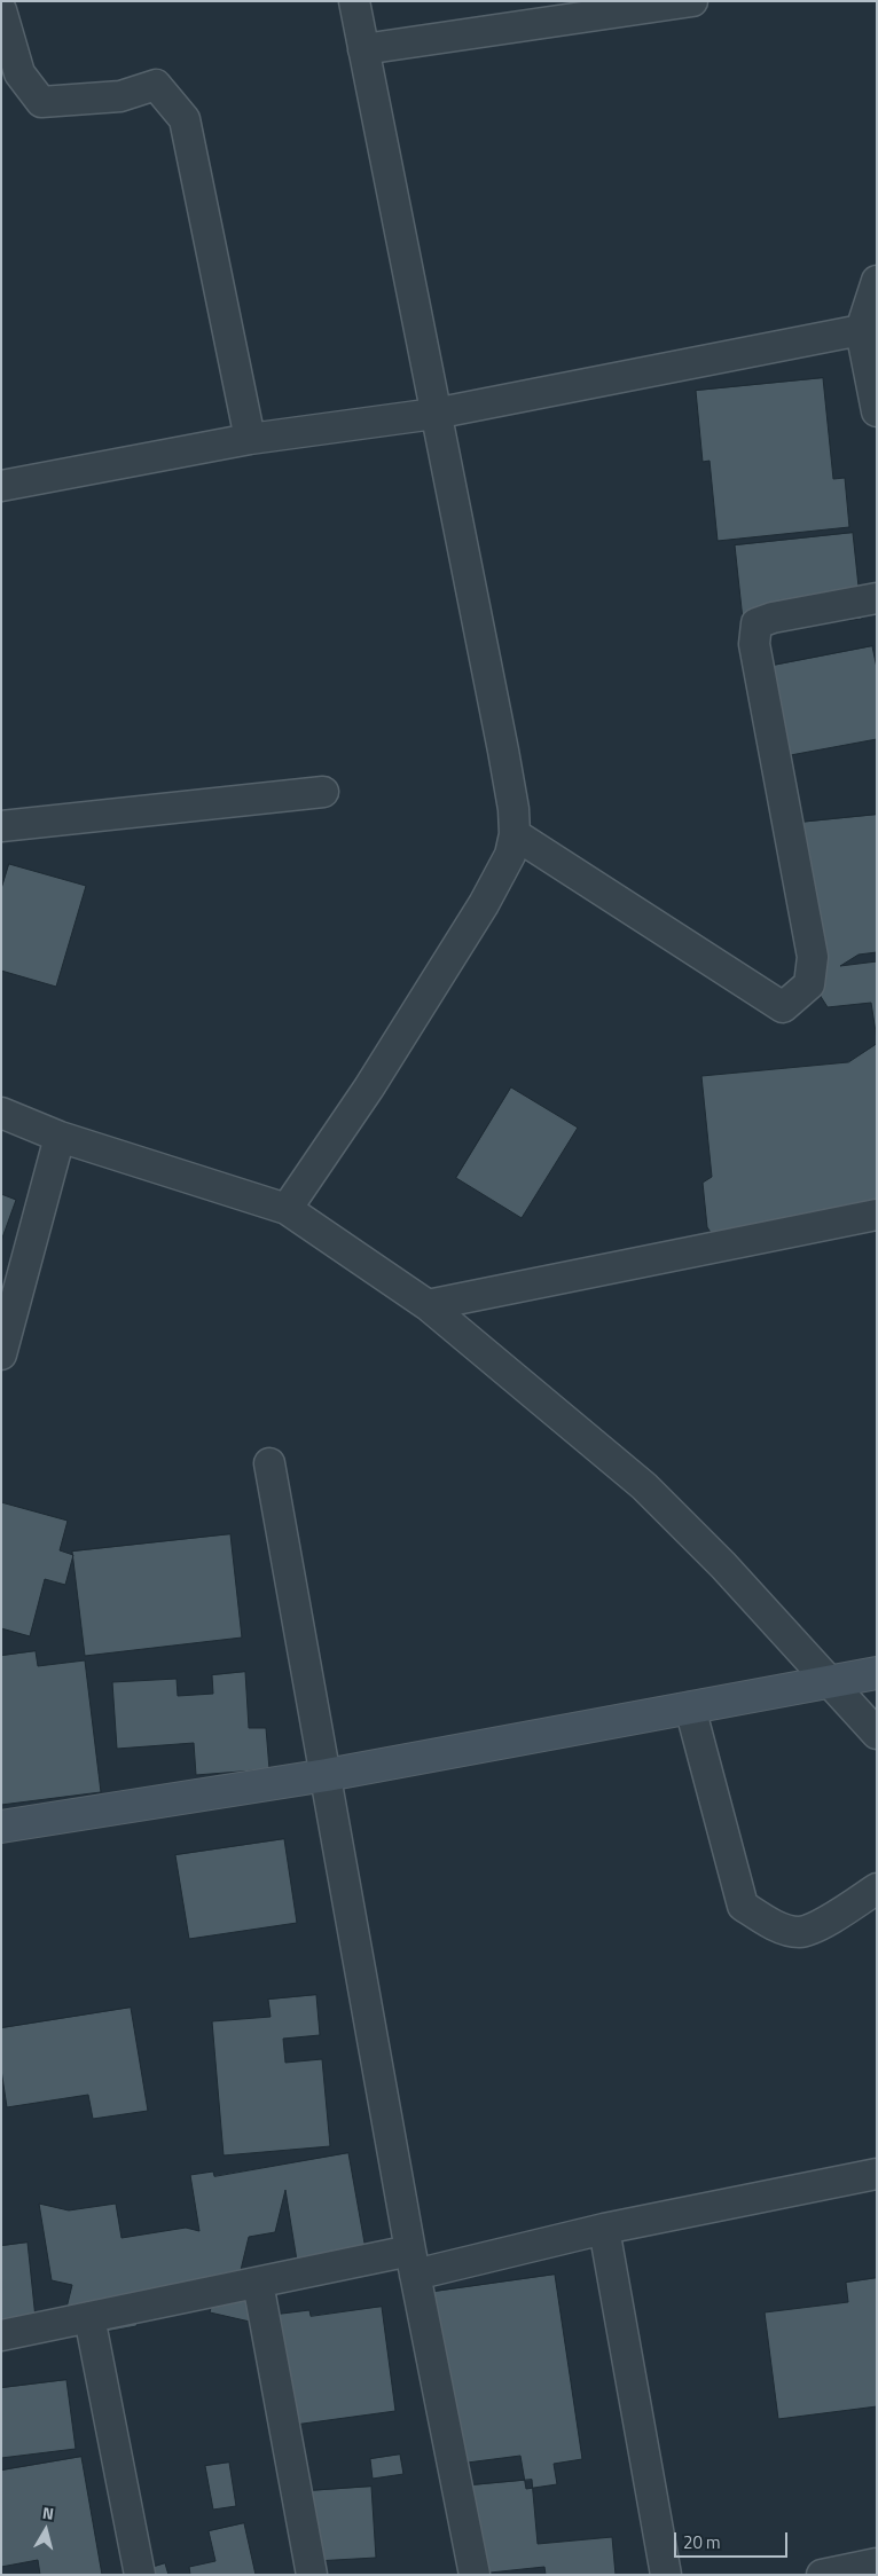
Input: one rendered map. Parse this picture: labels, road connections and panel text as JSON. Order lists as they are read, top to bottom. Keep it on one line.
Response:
{"scale_bar":"20 m","north":"top"}
